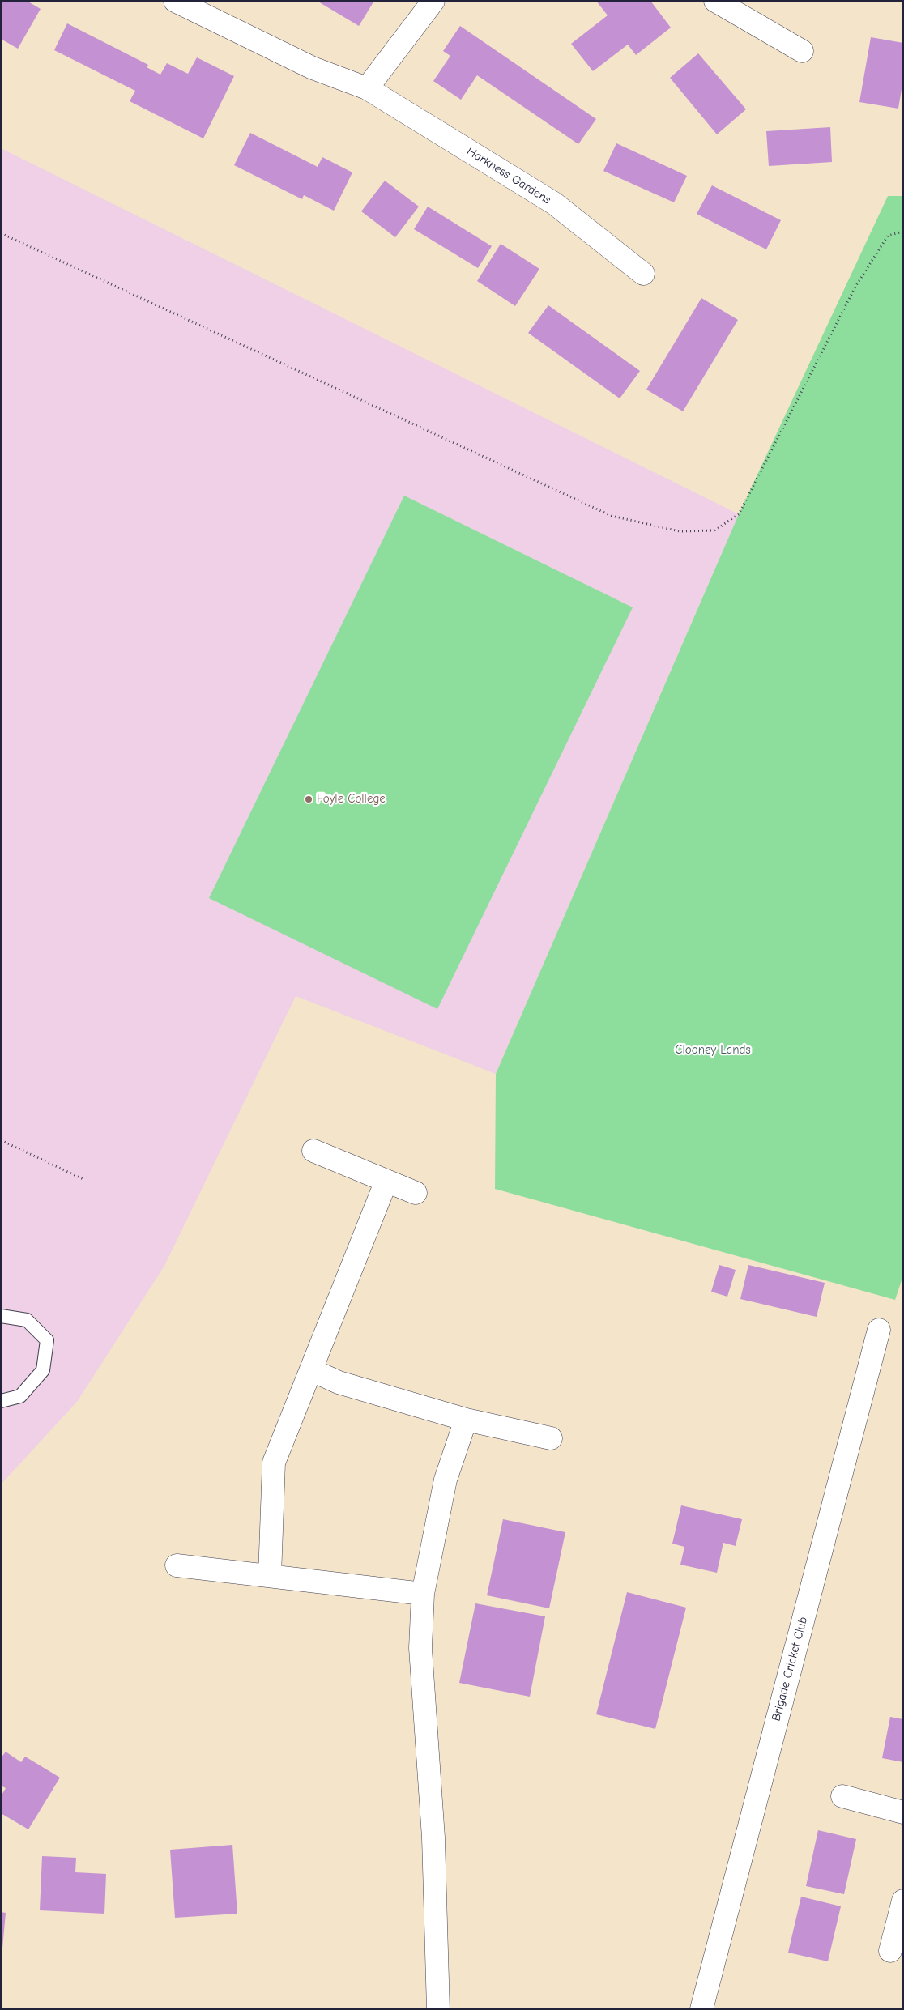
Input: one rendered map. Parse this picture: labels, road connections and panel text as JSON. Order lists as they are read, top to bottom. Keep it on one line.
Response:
{"streets":{"street":["Harkness Gardens","Brigade Cricket Club"]},"parks":["Clooney Lands"],"places":["Foyle College"]}
